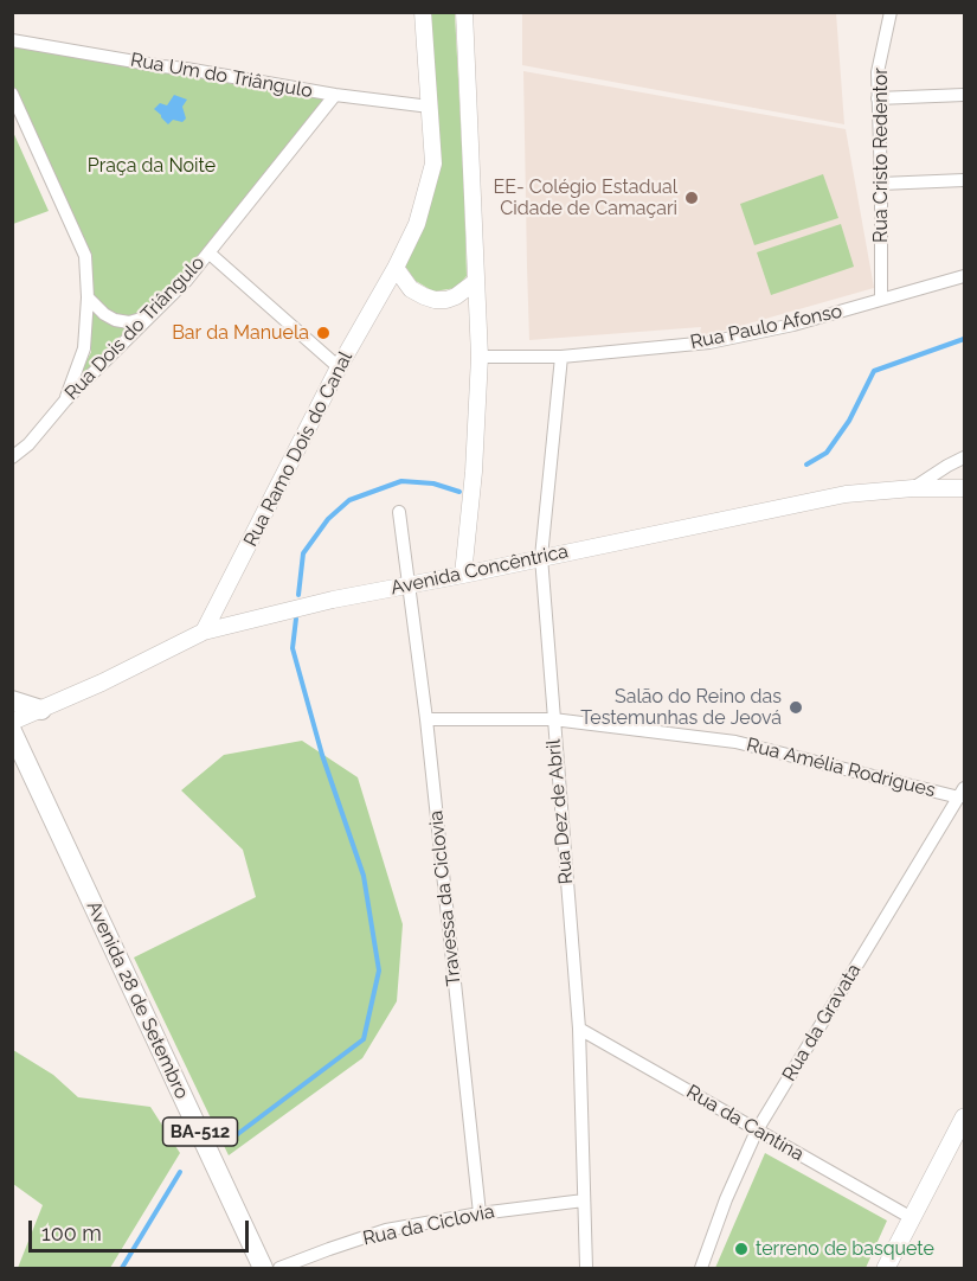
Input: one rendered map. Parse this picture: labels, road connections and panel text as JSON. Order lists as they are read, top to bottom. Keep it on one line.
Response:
{"streets":{"main road":["Avenida 28 de Setembro","BA-512"],"street":["Rua Um do Triângulo","Rua Cristo Redentor","Rua Paulo Afonso","Rua Dois do Triângulo","Rua Ramo Dois do Canal","Avenida Concêntrica","Rua Amélia Rodrigues","Rua Dez de Abril","Travessa da Ciclovia","Rua da Gravata","Rua da Cantina","Rua da Ciclovia"]},"crossings":[["Rua Um do Triângulo","Rua Dois do Triângulo"],["Rua Um do Triângulo","Rua Ramo Dois do Canal"],["Rua Cristo Redentor","Rua Paulo Afonso"],["Rua Paulo Afonso","Rua Dez de Abril"],["Rua Ramo Dois do Canal","Avenida Concêntrica"],["Avenida Concêntrica","Rua Dez de Abril"],["Avenida Concêntrica","Travessa da Ciclovia"],["Rua Amélia Rodrigues","Rua Dez de Abril"],["Rua Amélia Rodrigues","Travessa da Ciclovia"],["Rua Amélia Rodrigues","Rua da Gravata"],["Rua Dez de Abril","Rua da Cantina"],["Rua Dez de Abril","Rua da Ciclovia"],["Travessa da Ciclovia","Rua da Ciclovia"],["Rua da Gravata","Rua da Cantina"]],"parks":["Praça da Noite"],"places":["EE- Colégio Estadual Cidade de Camaçari","Bar da Manuela","Salão do Reino das Testemunhas de Jeová","terreno de basquete"],"scale_bar":"100 m"}
